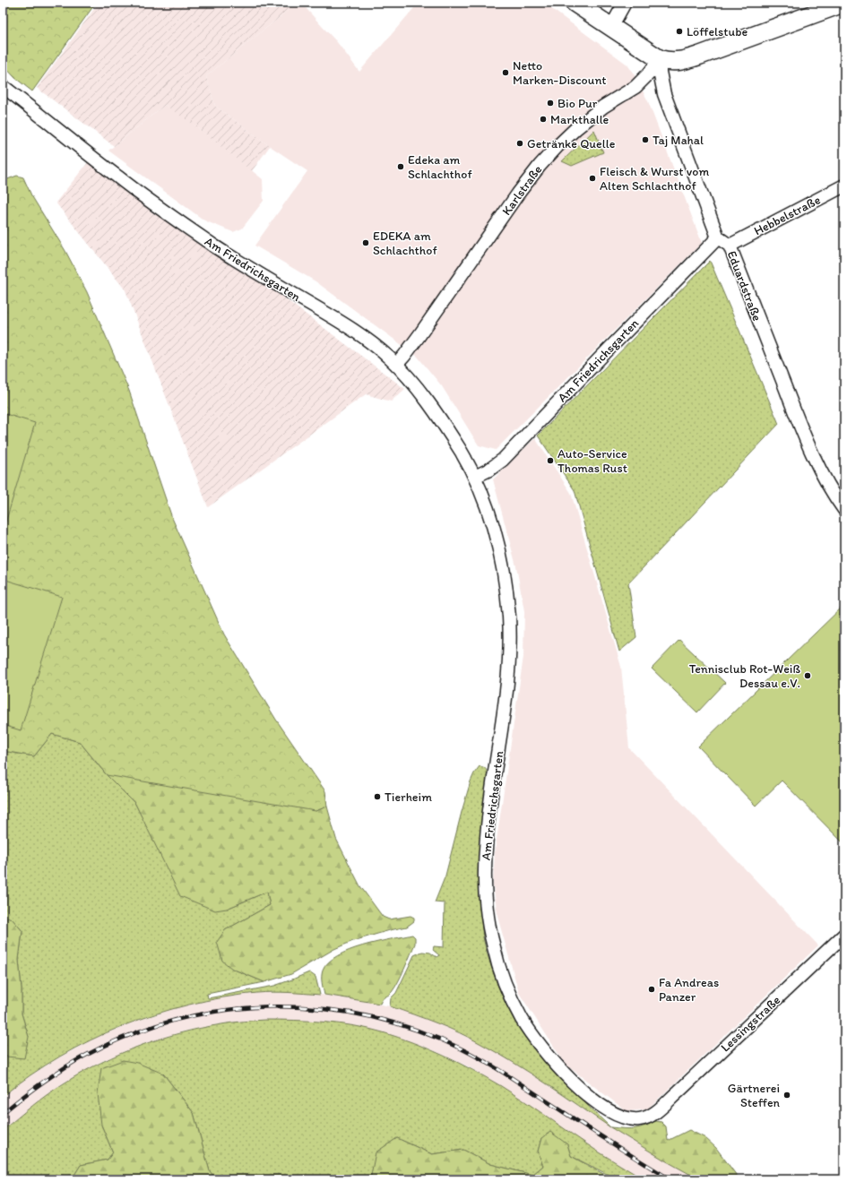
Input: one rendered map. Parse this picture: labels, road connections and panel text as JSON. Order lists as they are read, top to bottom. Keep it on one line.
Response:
{"streets":{"street":["Karlstraße","Hebbelstraße","Am Friedrichsgarten","Eduardstraße","Lessingstraße"]},"crossings":[["Karlstraße","Am Friedrichsgarten"],["Karlstraße","Eduardstraße"],["Hebbelstraße","Eduardstraße"],["Am Friedrichsgarten","Eduardstraße"],["Am Friedrichsgarten","Lessingstraße"]],"places":["Löffelstube","Netto Marken-Discount","Bio Pur","Markthalle","Taj Mahal","Getränke Quelle","Edeka am Schlachthof","Fleisch & Wurst vom Alten Schlachthof","EDEKA am Schlachthof","Auto-Service Thomas Rust","Tennisclub Rot-Weiß Dessau e.V.","Tierheim","Fa Andreas Panzer","Gärtnerei Steffen"]}
